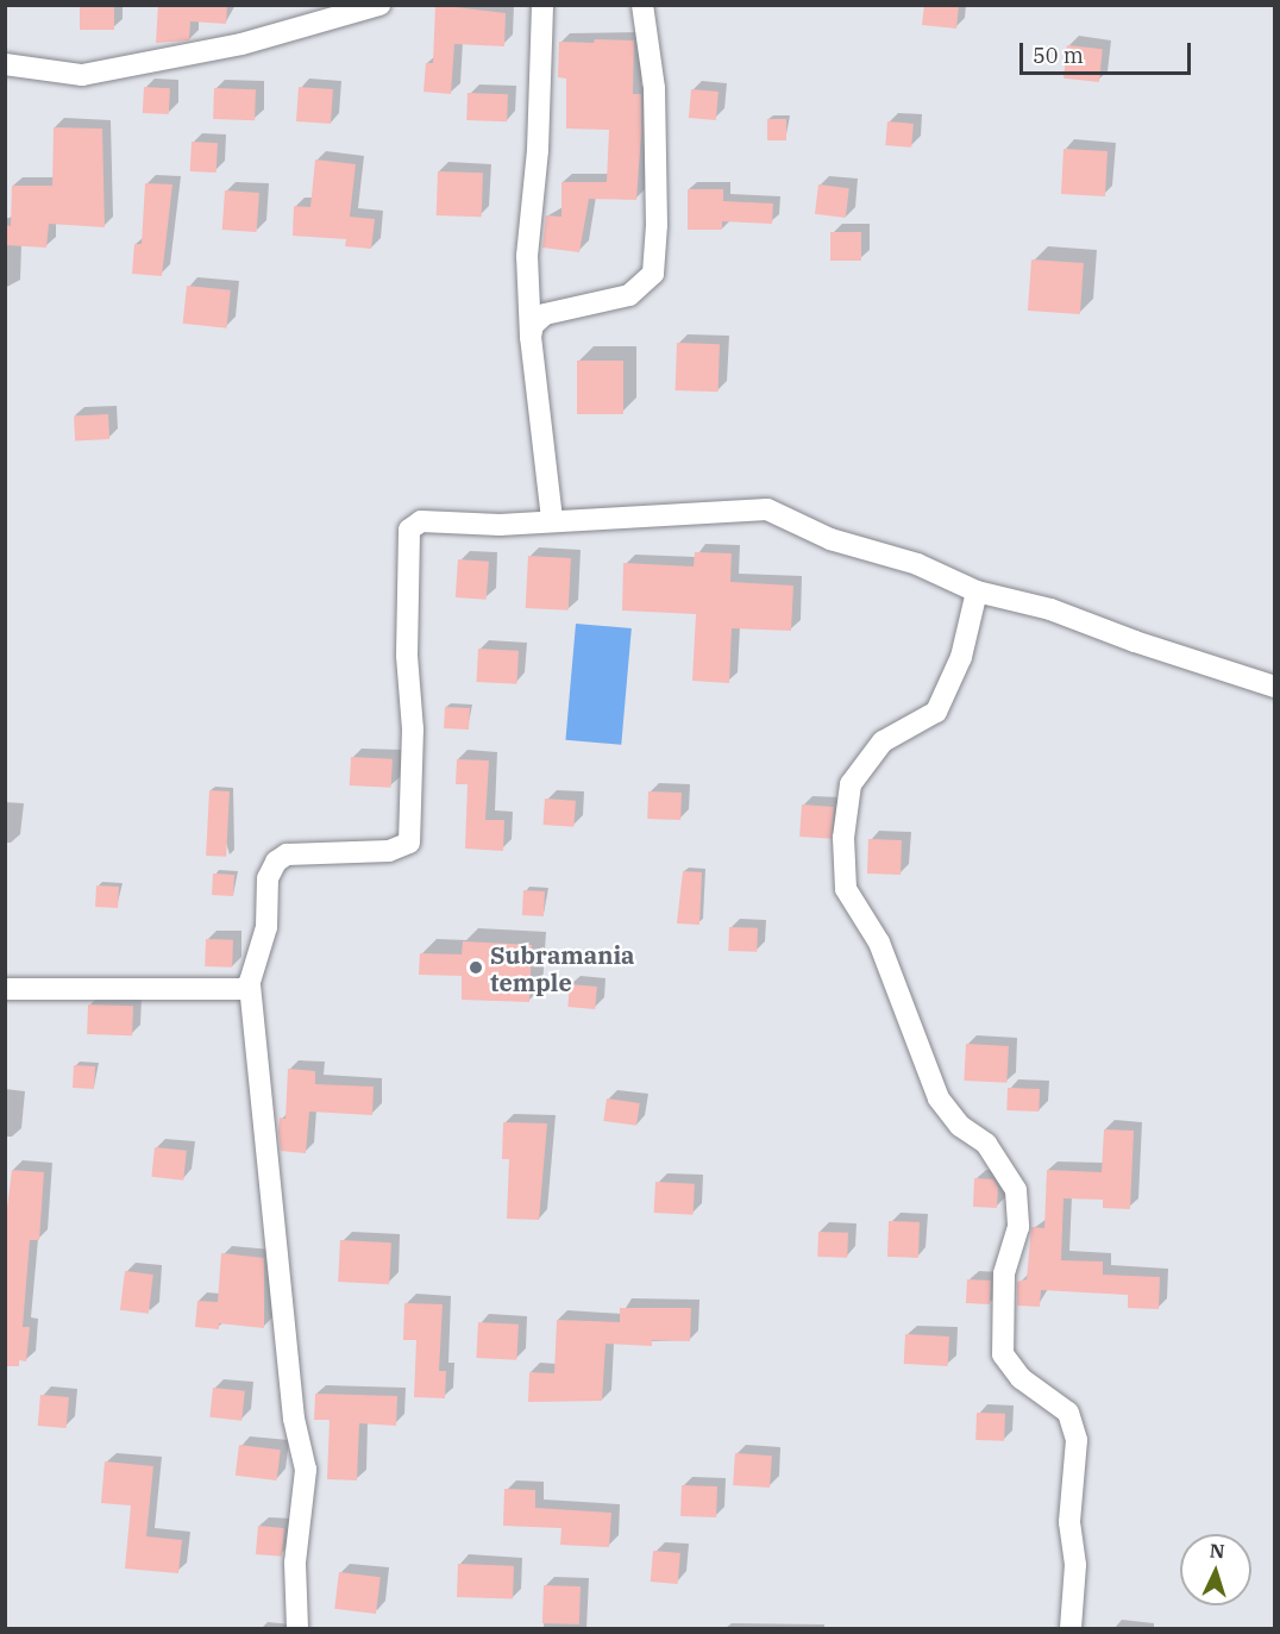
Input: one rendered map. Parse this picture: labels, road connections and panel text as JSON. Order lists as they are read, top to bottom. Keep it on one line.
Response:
{"places":["Subramania temple"],"scale_bar":"50 m","north":"top"}
